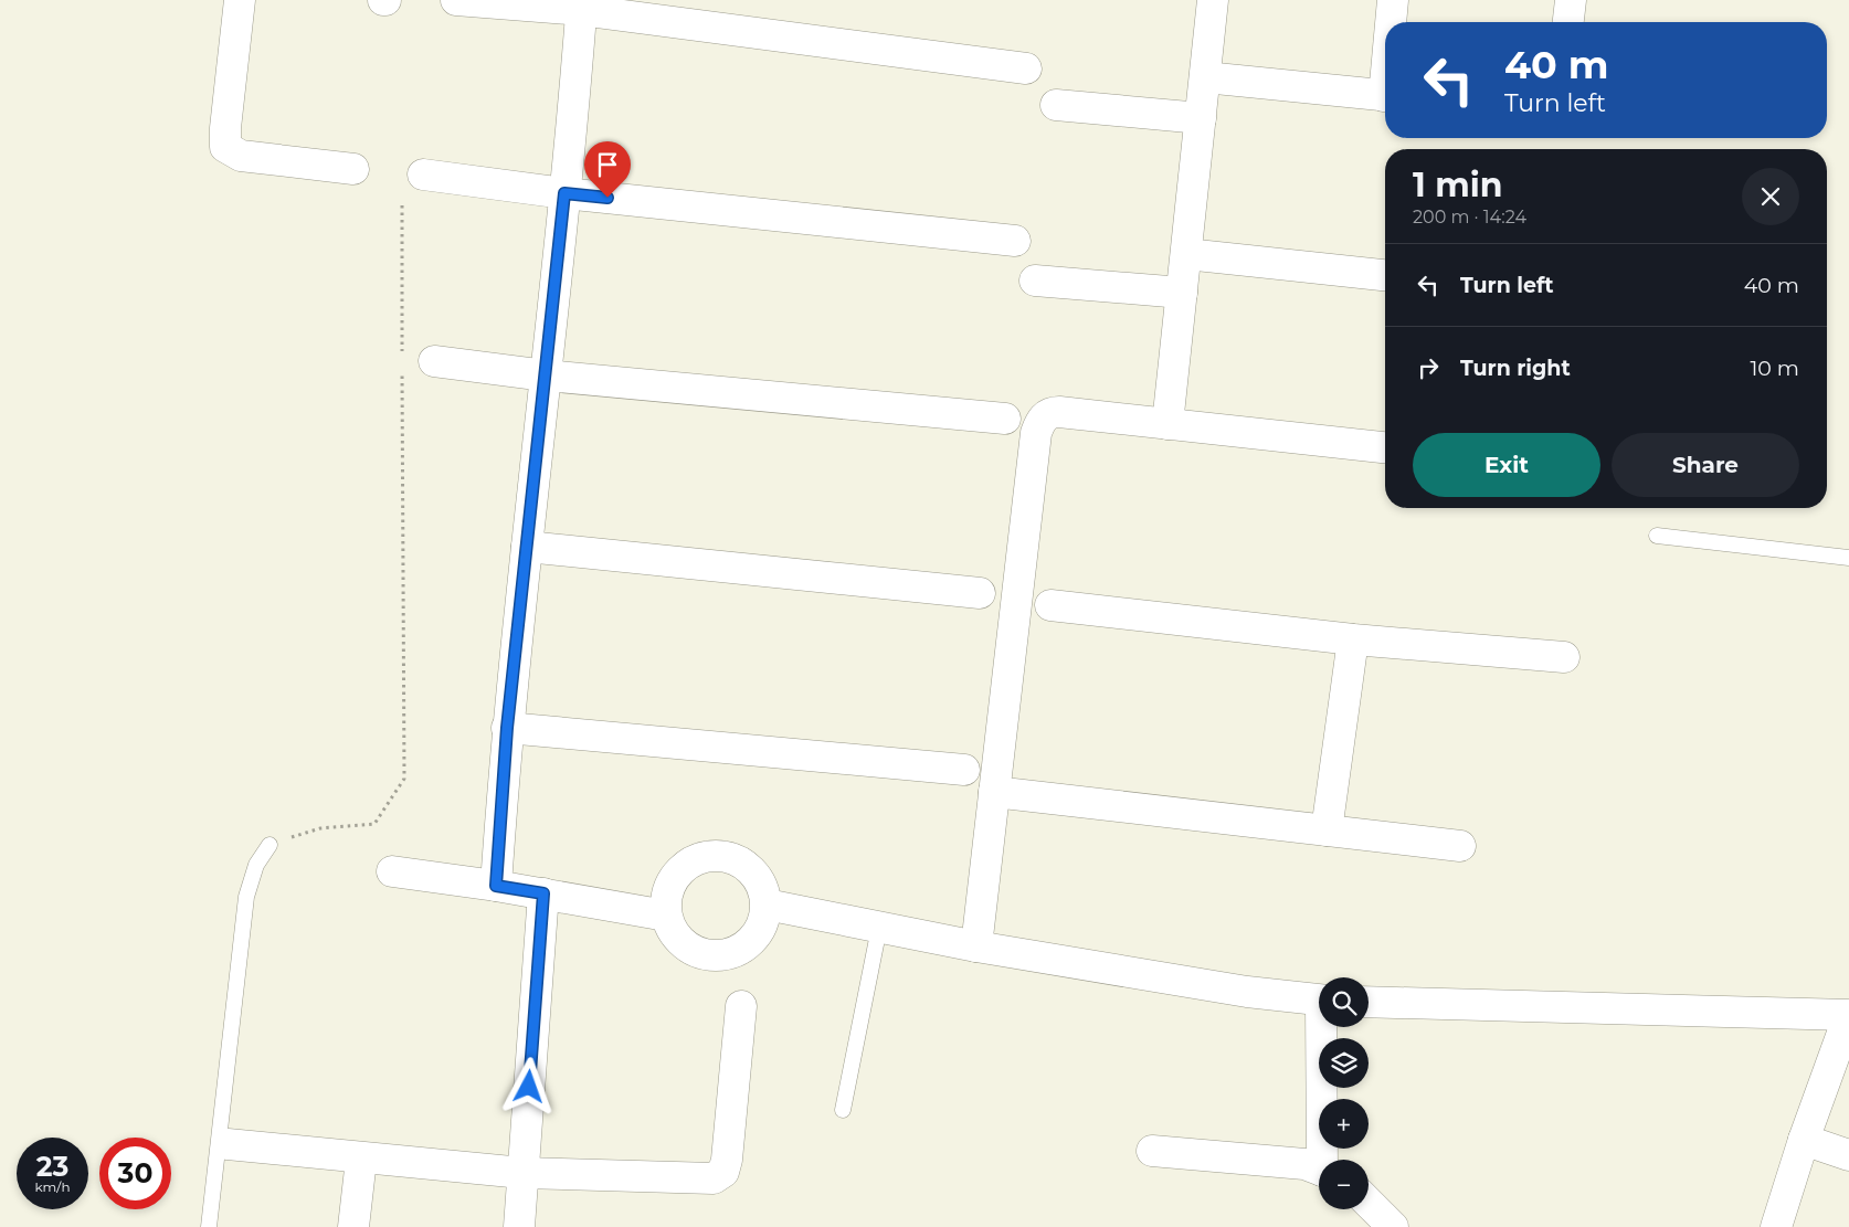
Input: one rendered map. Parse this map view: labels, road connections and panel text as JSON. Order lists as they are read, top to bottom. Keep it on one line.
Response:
{"page":{"turn":["40 m","Turn left"],"heading":["1 min","200 m · 14:24"],"list":[{"name":"Turn left","value":"40 m"},{"name":"Turn right","value":"10 m"}],"buttons":["Exit","Share"],"map_buttons":["+","−"],"speed":"23 km/h","limit":"30"}}
